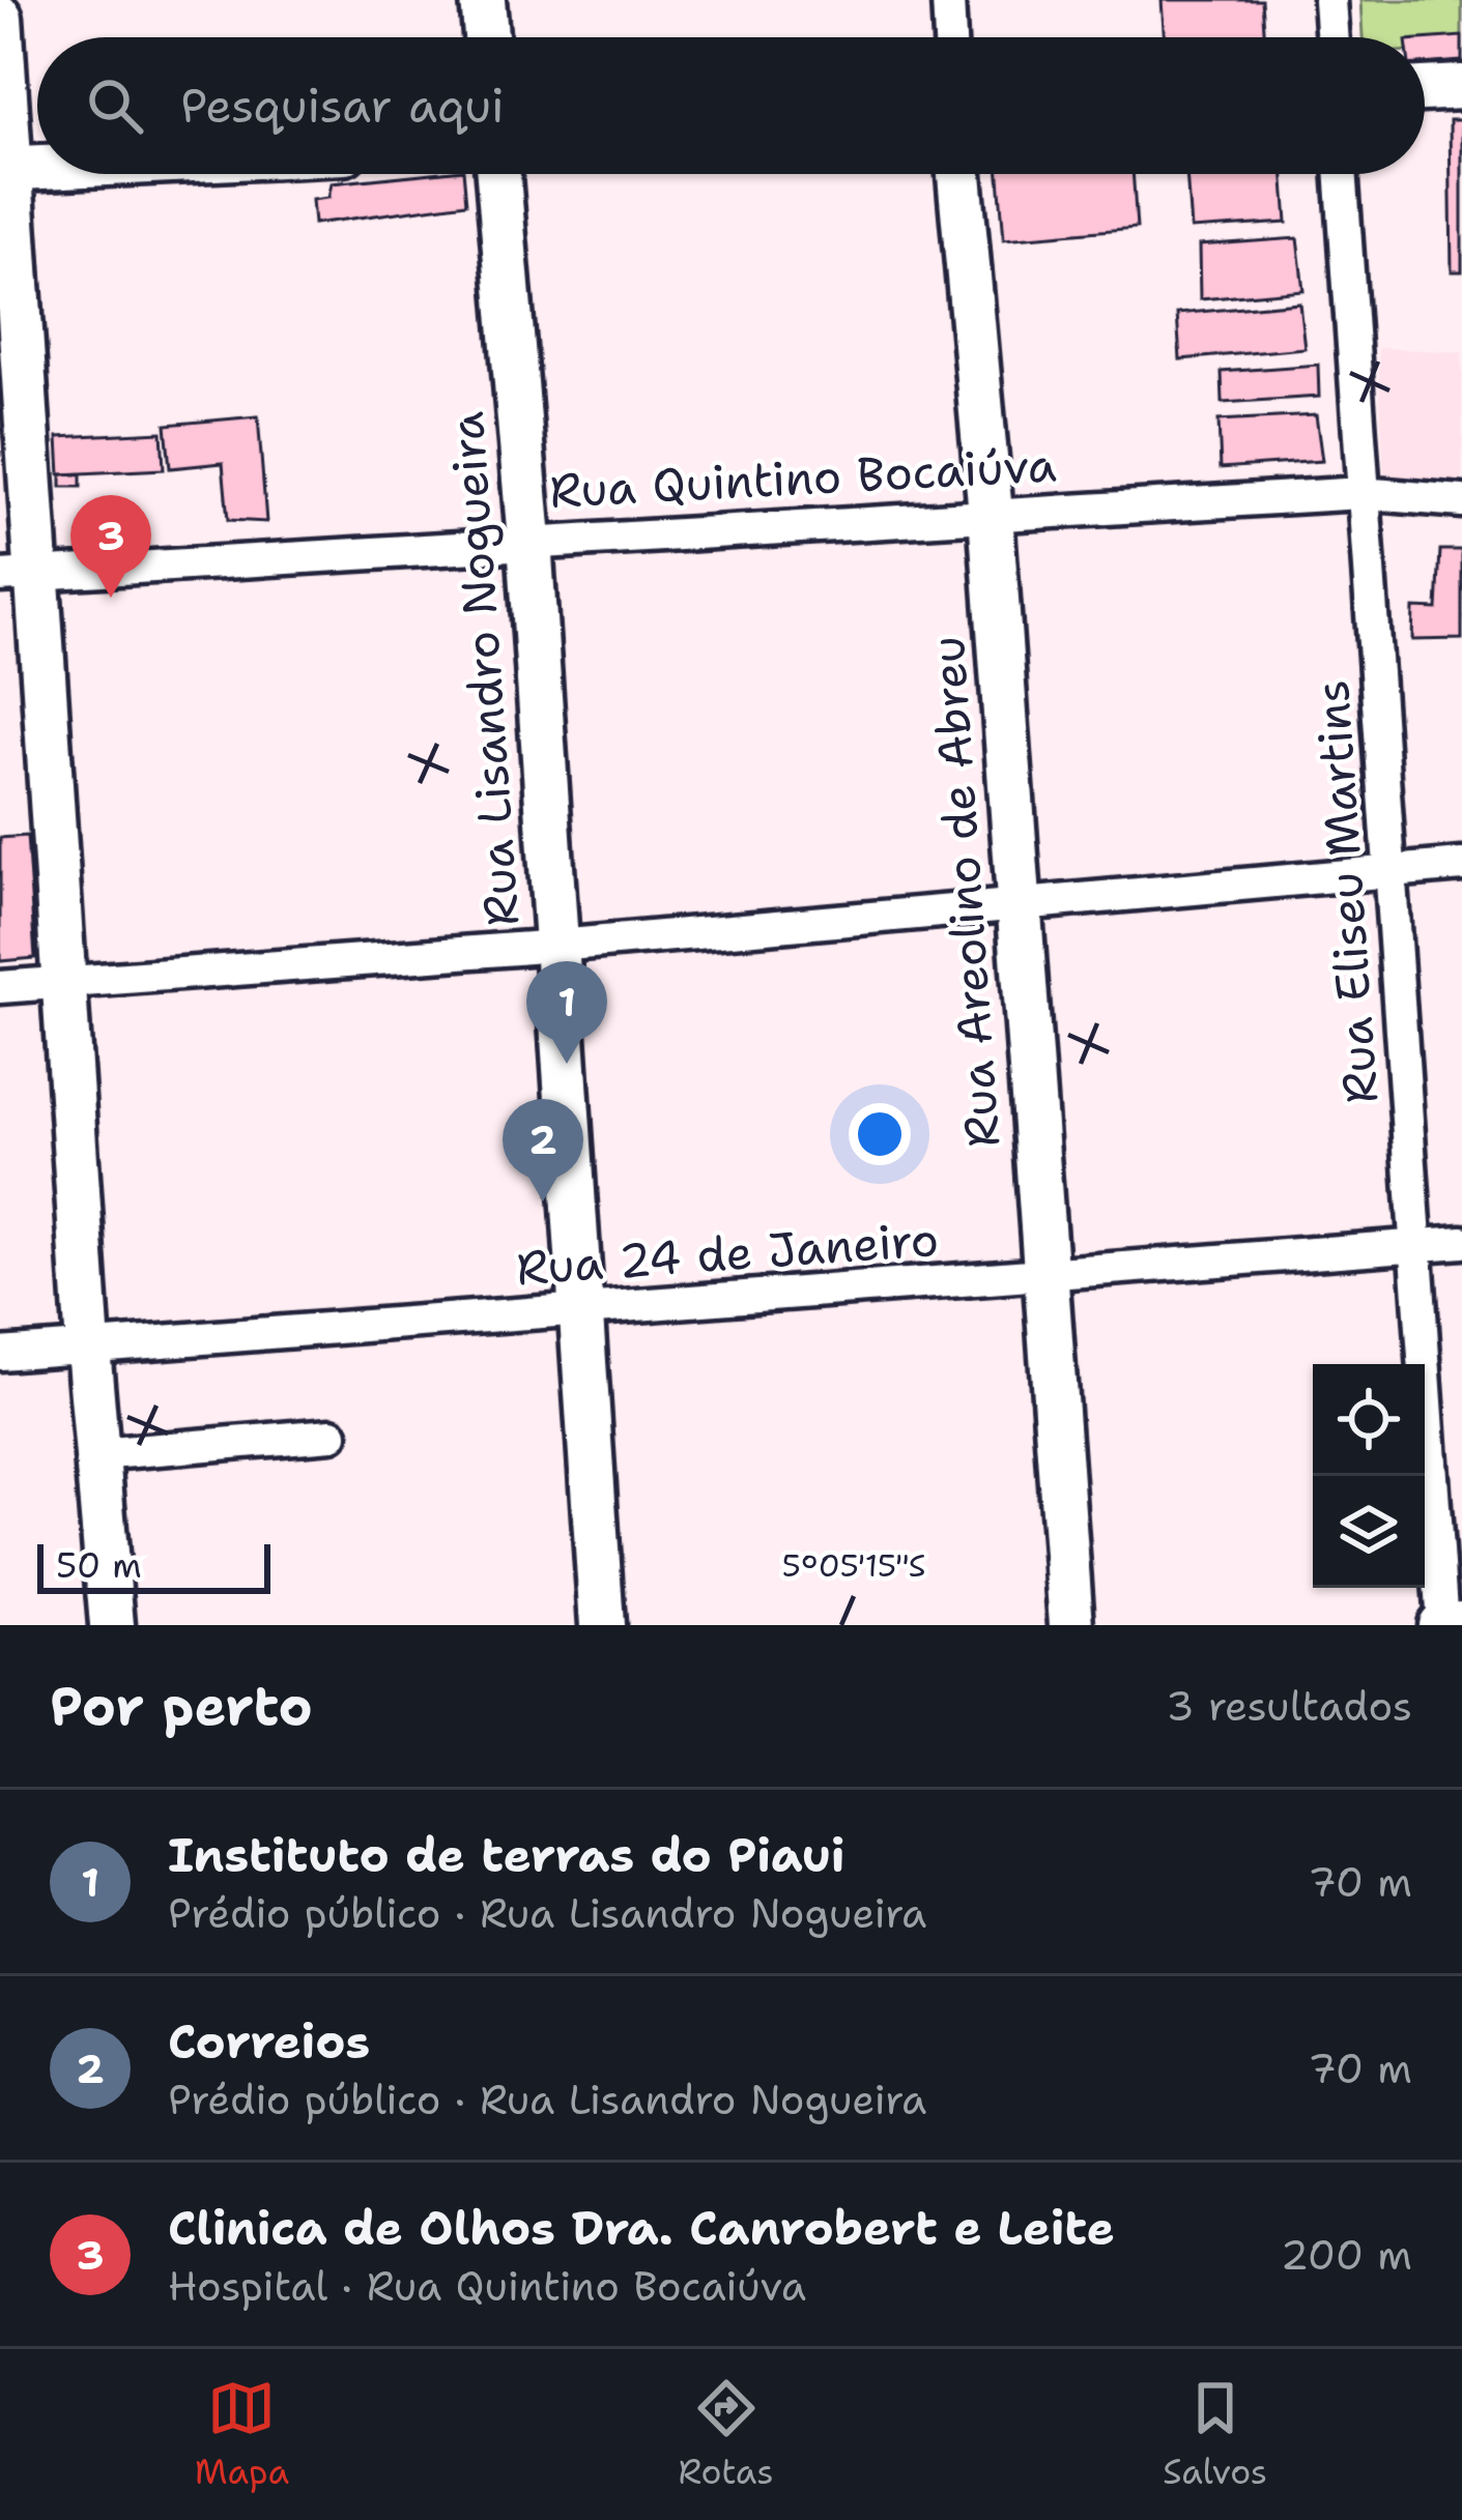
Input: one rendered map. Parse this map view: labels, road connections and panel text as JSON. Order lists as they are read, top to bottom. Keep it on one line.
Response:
{"streets":{"street":["Rua Quintino Bocaiúva","Rua Lisandro Nogueira","Rua Areolino de Abreu","Rua Eliseu Martins","Rua 24 de Janeiro"]},"crossings":[["Rua Quintino Bocaiúva","Rua Lisandro Nogueira"],["Rua Quintino Bocaiúva","Rua Areolino de Abreu"],["Rua Quintino Bocaiúva","Rua Eliseu Martins"],["Rua Lisandro Nogueira","Rua 24 de Janeiro"],["Rua Areolino de Abreu","Rua 24 de Janeiro"],["Rua Eliseu Martins","Rua 24 de Janeiro"]],"scale_bar":"50 m","page":{"search":"Pesquisar aqui","pins":["3","1","2"],"scale":"50 m","heading":["Por perto","3 resultados"],"list":[{"mark":"1","name":"Instituto de terras do Piaui","note":"Prédio público · Rua Lisandro Nogueira","value":"70 m"},{"mark":"2","name":"Correios","note":"Prédio público · Rua Lisandro Nogueira","value":"70 m"},{"mark":"3","name":"Clinica de Olhos Dra. Canrobert e Leite","note":"Hospital · Rua Quintino Bocaiúva","value":"200 m"}],"nav":["Mapa","Rotas","Salvos"]},"coordinates":["5°05'15\"S"]}
